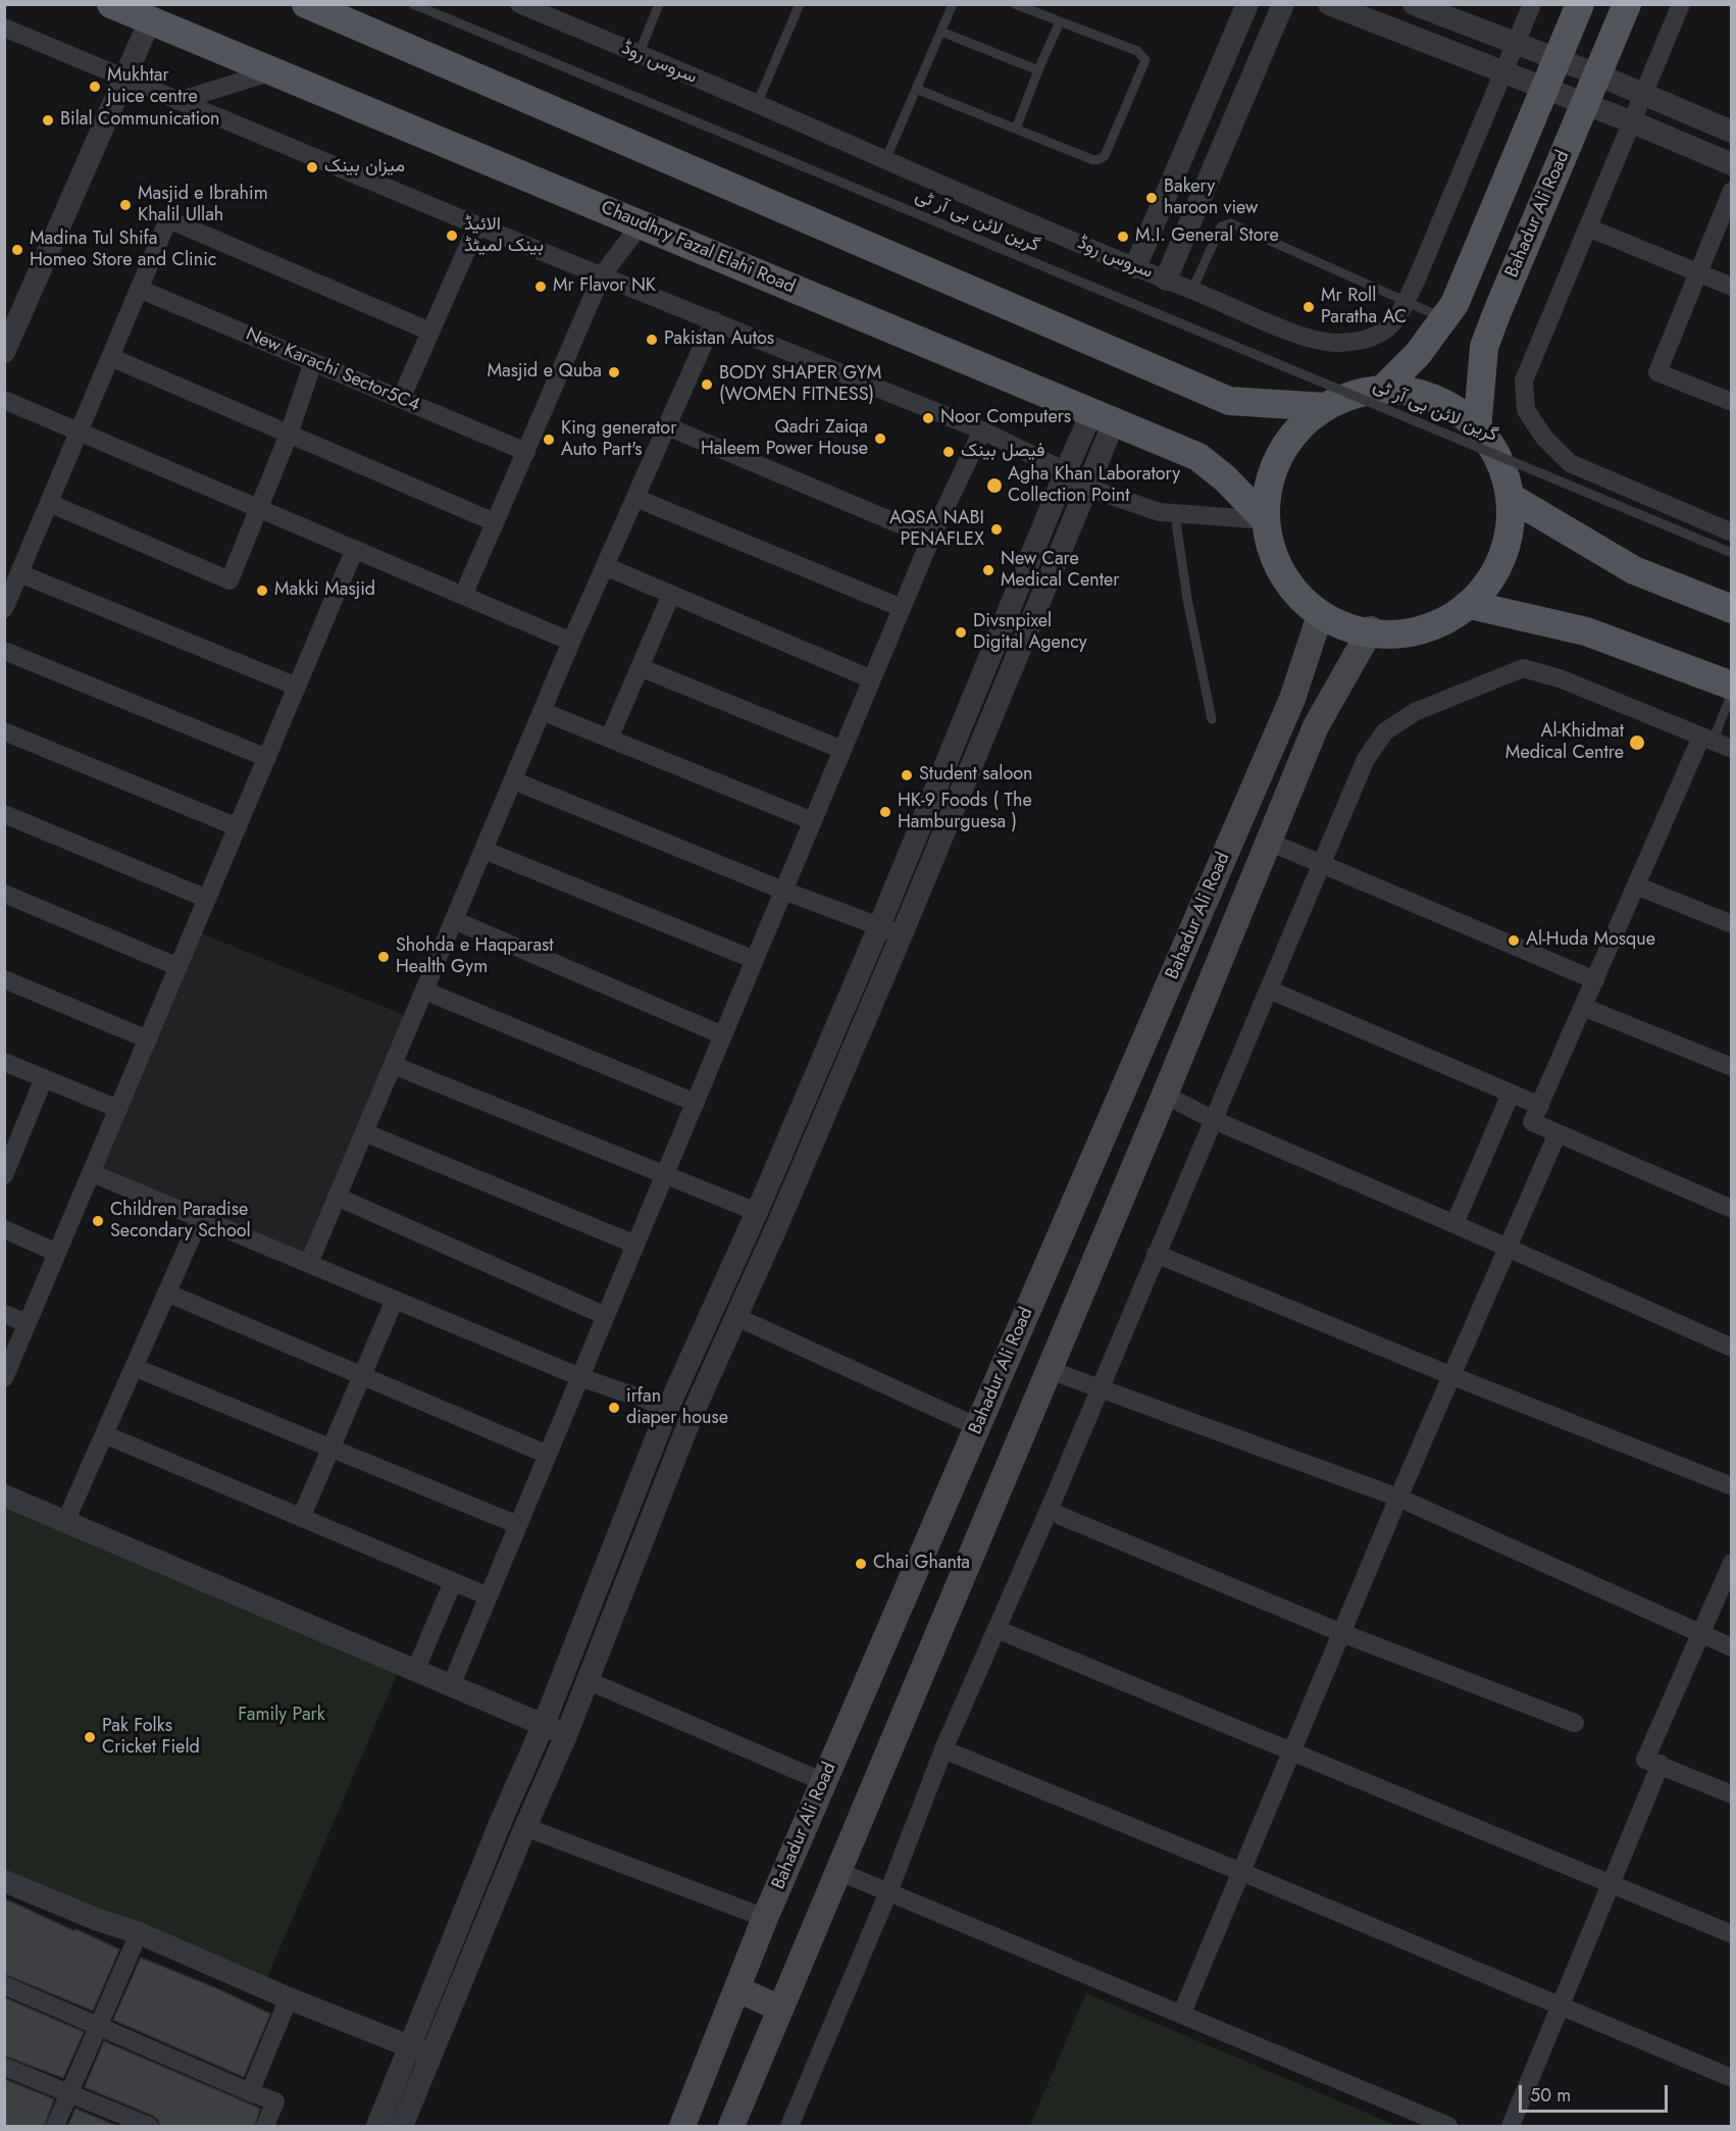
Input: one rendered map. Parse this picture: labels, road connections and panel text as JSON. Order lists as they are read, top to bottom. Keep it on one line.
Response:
{"streets":{"main road":["Bahadur Ali Road","Chaudhry Fazal Elahi Road"],"street":["سروس روڈ","New Karachi Sector5C4"],"lane":["گرین لائن بی آر ٹی"]},"parks":["Family Park"],"places":["Mukhtar juice centre","Bilal Communication","میزان بینک","Bakery haroon view","Masjid e Ibrahim Khalil Ullah","الائیڈ بینک لمیٹڈ","M.I. General Store","Madina Tul Shifa Homeo Store and Clinic","Mr Flavor NK","Mr Roll Paratha AC","Pakistan Autos","Masjid e Quba","BODY SHAPER GYM (WOMEN FITNESS)","Noor Computers","Qadri Zaiqa Haleem Power House","King generator Auto Part's","فیصل بینک","Agha Khan Laboratory Collection Point","AQSA NABI PENAFLEX","New Care Medical Center","Makki Masjid","Divsnpixel Digital Agency","Al-Khidmat Medical Centre","Student saloon","HK-9 Foods ( The Hamburguesa )","Al-Huda Mosque","Shohda e Haqparast Health Gym","Children Paradise Secondary School","irfan diaper house","Chai Ghanta","Pak Folks Cricket Field"],"scale_bar":"50 m"}
